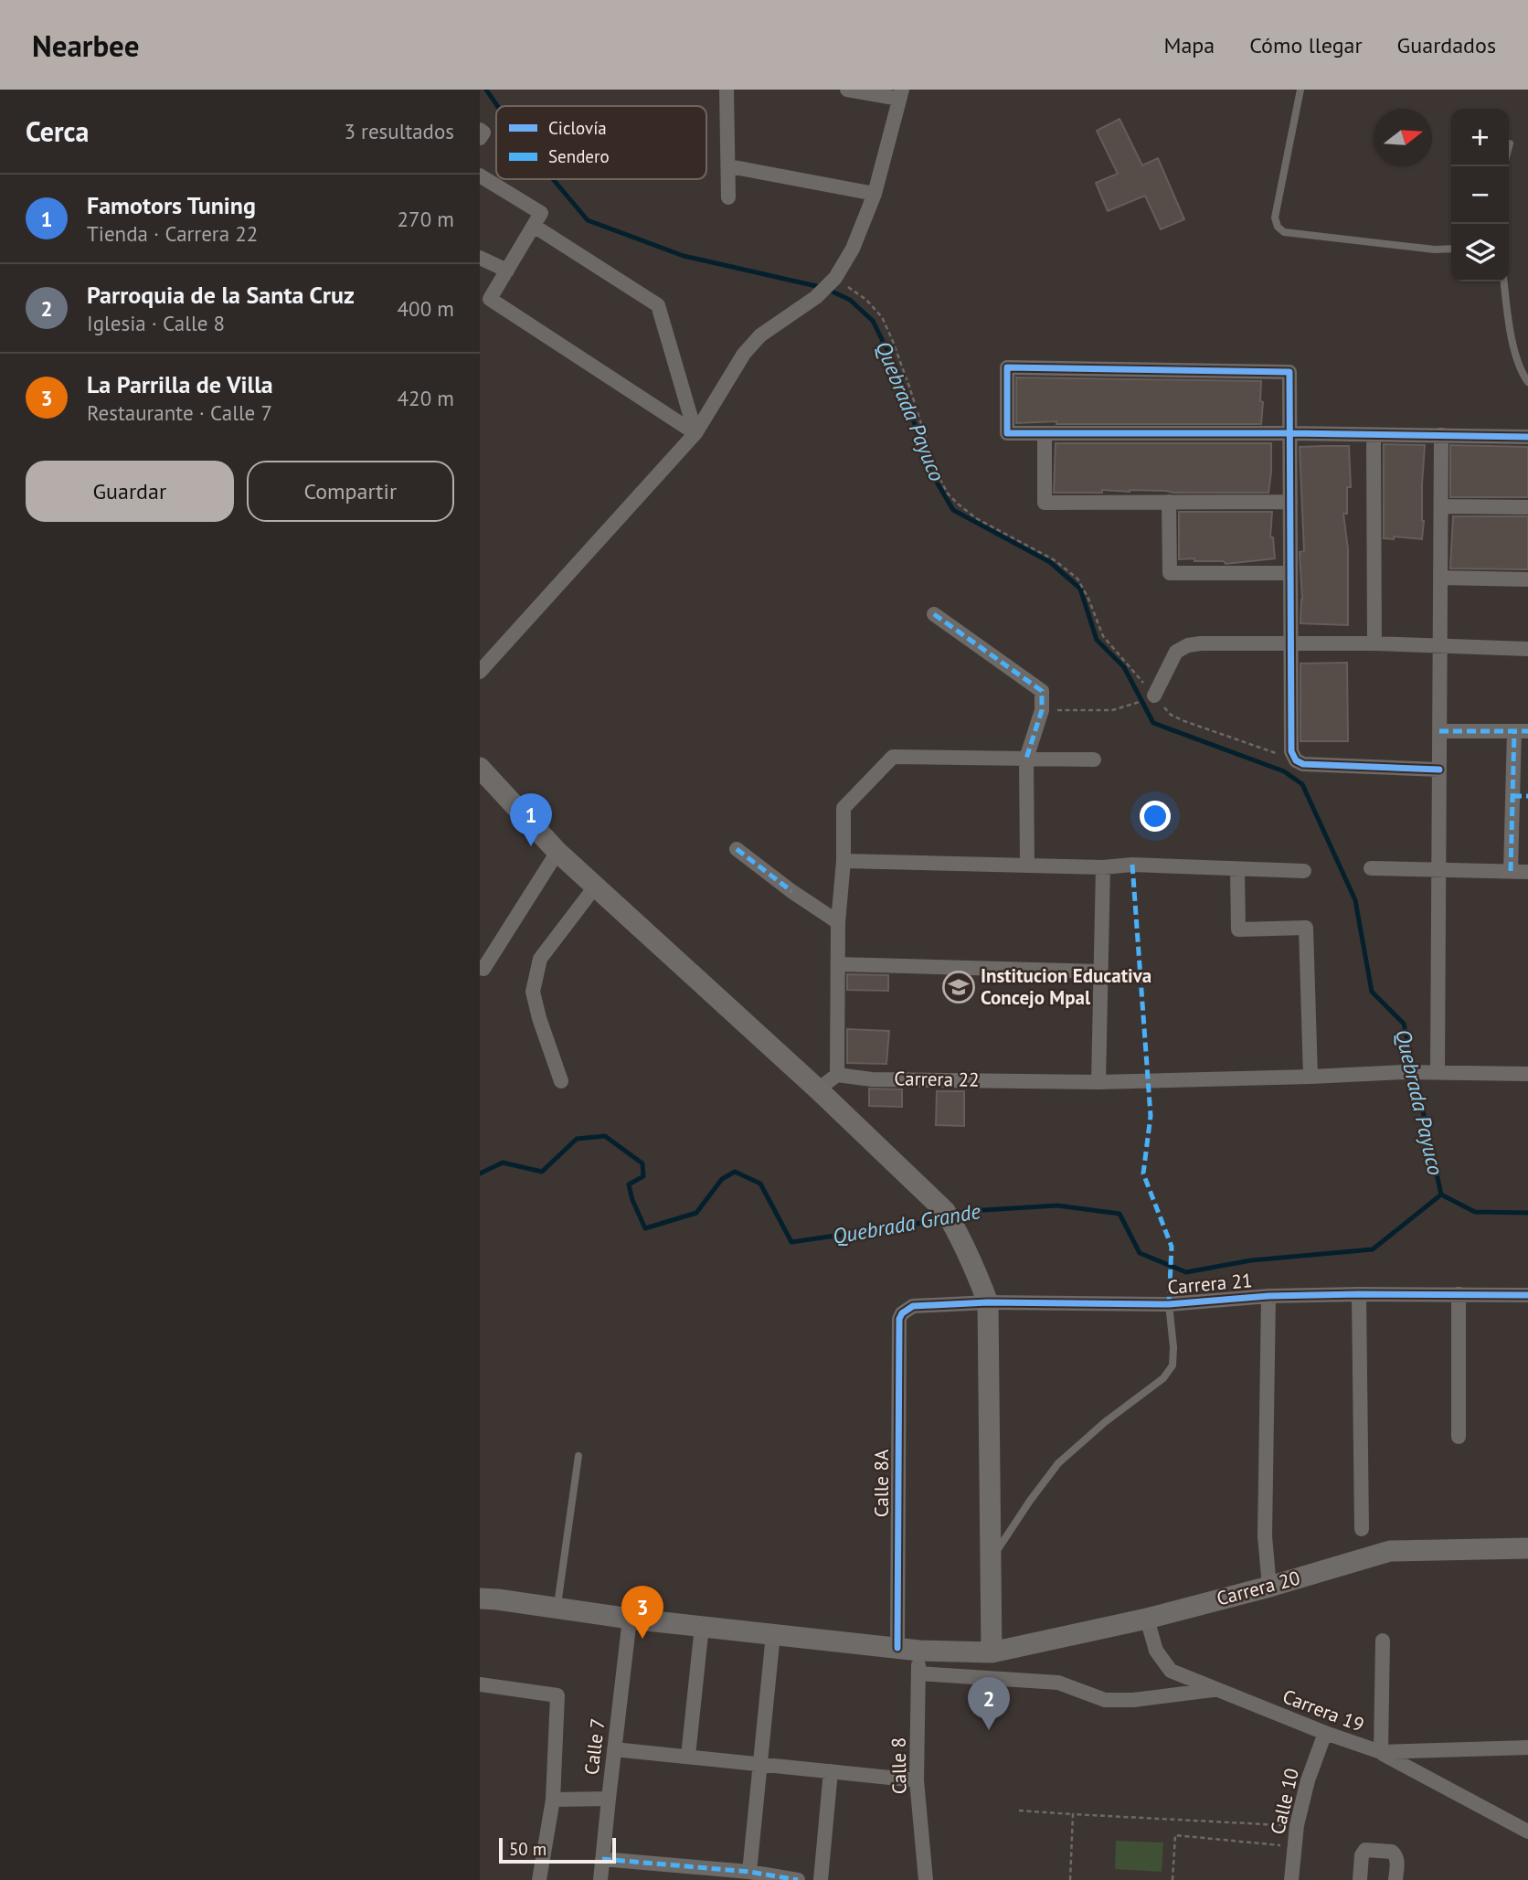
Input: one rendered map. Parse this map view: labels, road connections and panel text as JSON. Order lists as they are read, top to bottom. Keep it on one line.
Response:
{"streets":{"main road":["Carrera 20"],"street":["Carrera 22","Carrera 21","Calle 8A","Carrera 19","Calle 7","Calle 8","Calle 10"]},"crossings":[["Carrera 21","Calle 8A"],["Calle 8A","Carrera 20"],["Carrera 20","Carrera 19"],["Carrera 20","Calle 7"],["Carrera 20","Calle 8"],["Carrera 19","Calle 10"]],"water":["Quebrada Payuco","Quebrada Grande"],"places":{"school or university":["Institucion Educativa Concejo Mpal"]},"legend":["Ciclovía","Sendero"],"scale_bar":"50 m","north":"right","page":{"header":"Nearbee","nav":["Mapa","Cómo llegar","Guardados"],"heading":["Cerca","3 resultados"],"map_buttons":["+","−"],"list":[{"mark":"1","name":"Famotors Tuning","note":"Tienda · Carrera 22","value":"270 m"},{"mark":"2","name":"Parroquia de la Santa Cruz","note":"Iglesia · Calle 8","value":"400 m"},{"mark":"3","name":"La Parrilla de Villa","note":"Restaurante · Calle 7","value":"420 m"}],"buttons":["Guardar","Compartir"],"pins":["1","3","2"],"scale":"50 m"}}
